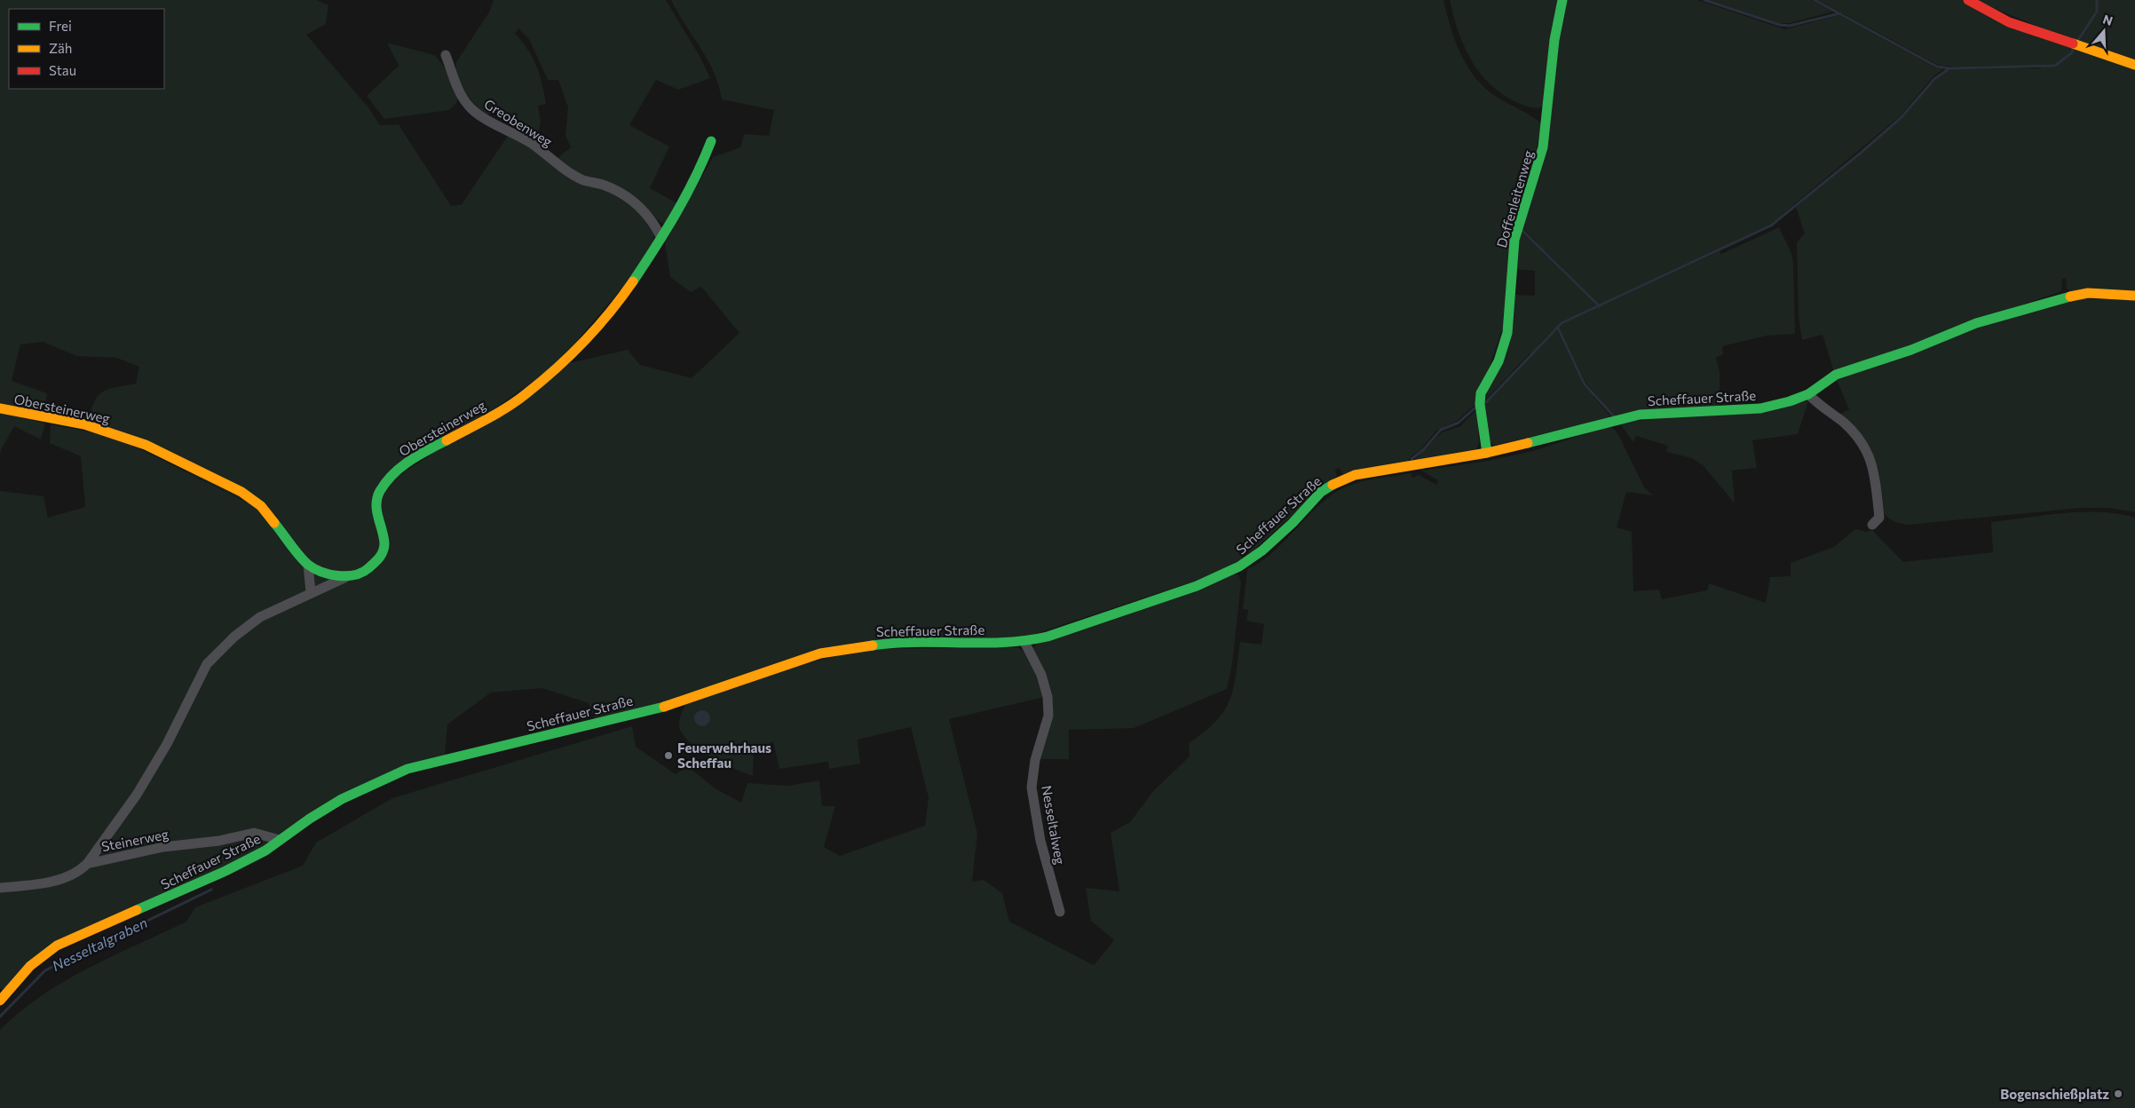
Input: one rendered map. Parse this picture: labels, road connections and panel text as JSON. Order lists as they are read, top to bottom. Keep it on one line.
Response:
{"streets":{"street":["Greobenweg","Doffenleitenweg","Scheffauer Straße","Obersteinerweg","Nesseltalweg","Steinerweg"]},"crossings":[["Greobenweg","Obersteinerweg"],["Doffenleitenweg","Scheffauer Straße"],["Scheffauer Straße","Nesseltalweg"],["Scheffauer Straße","Steinerweg"]],"water":["Nesseltalgraben"],"places":["Feuerwehrhaus Scheffau","Bogenschießplatz"],"legend":["Frei","Zäh","Stau"],"north":"top"}
